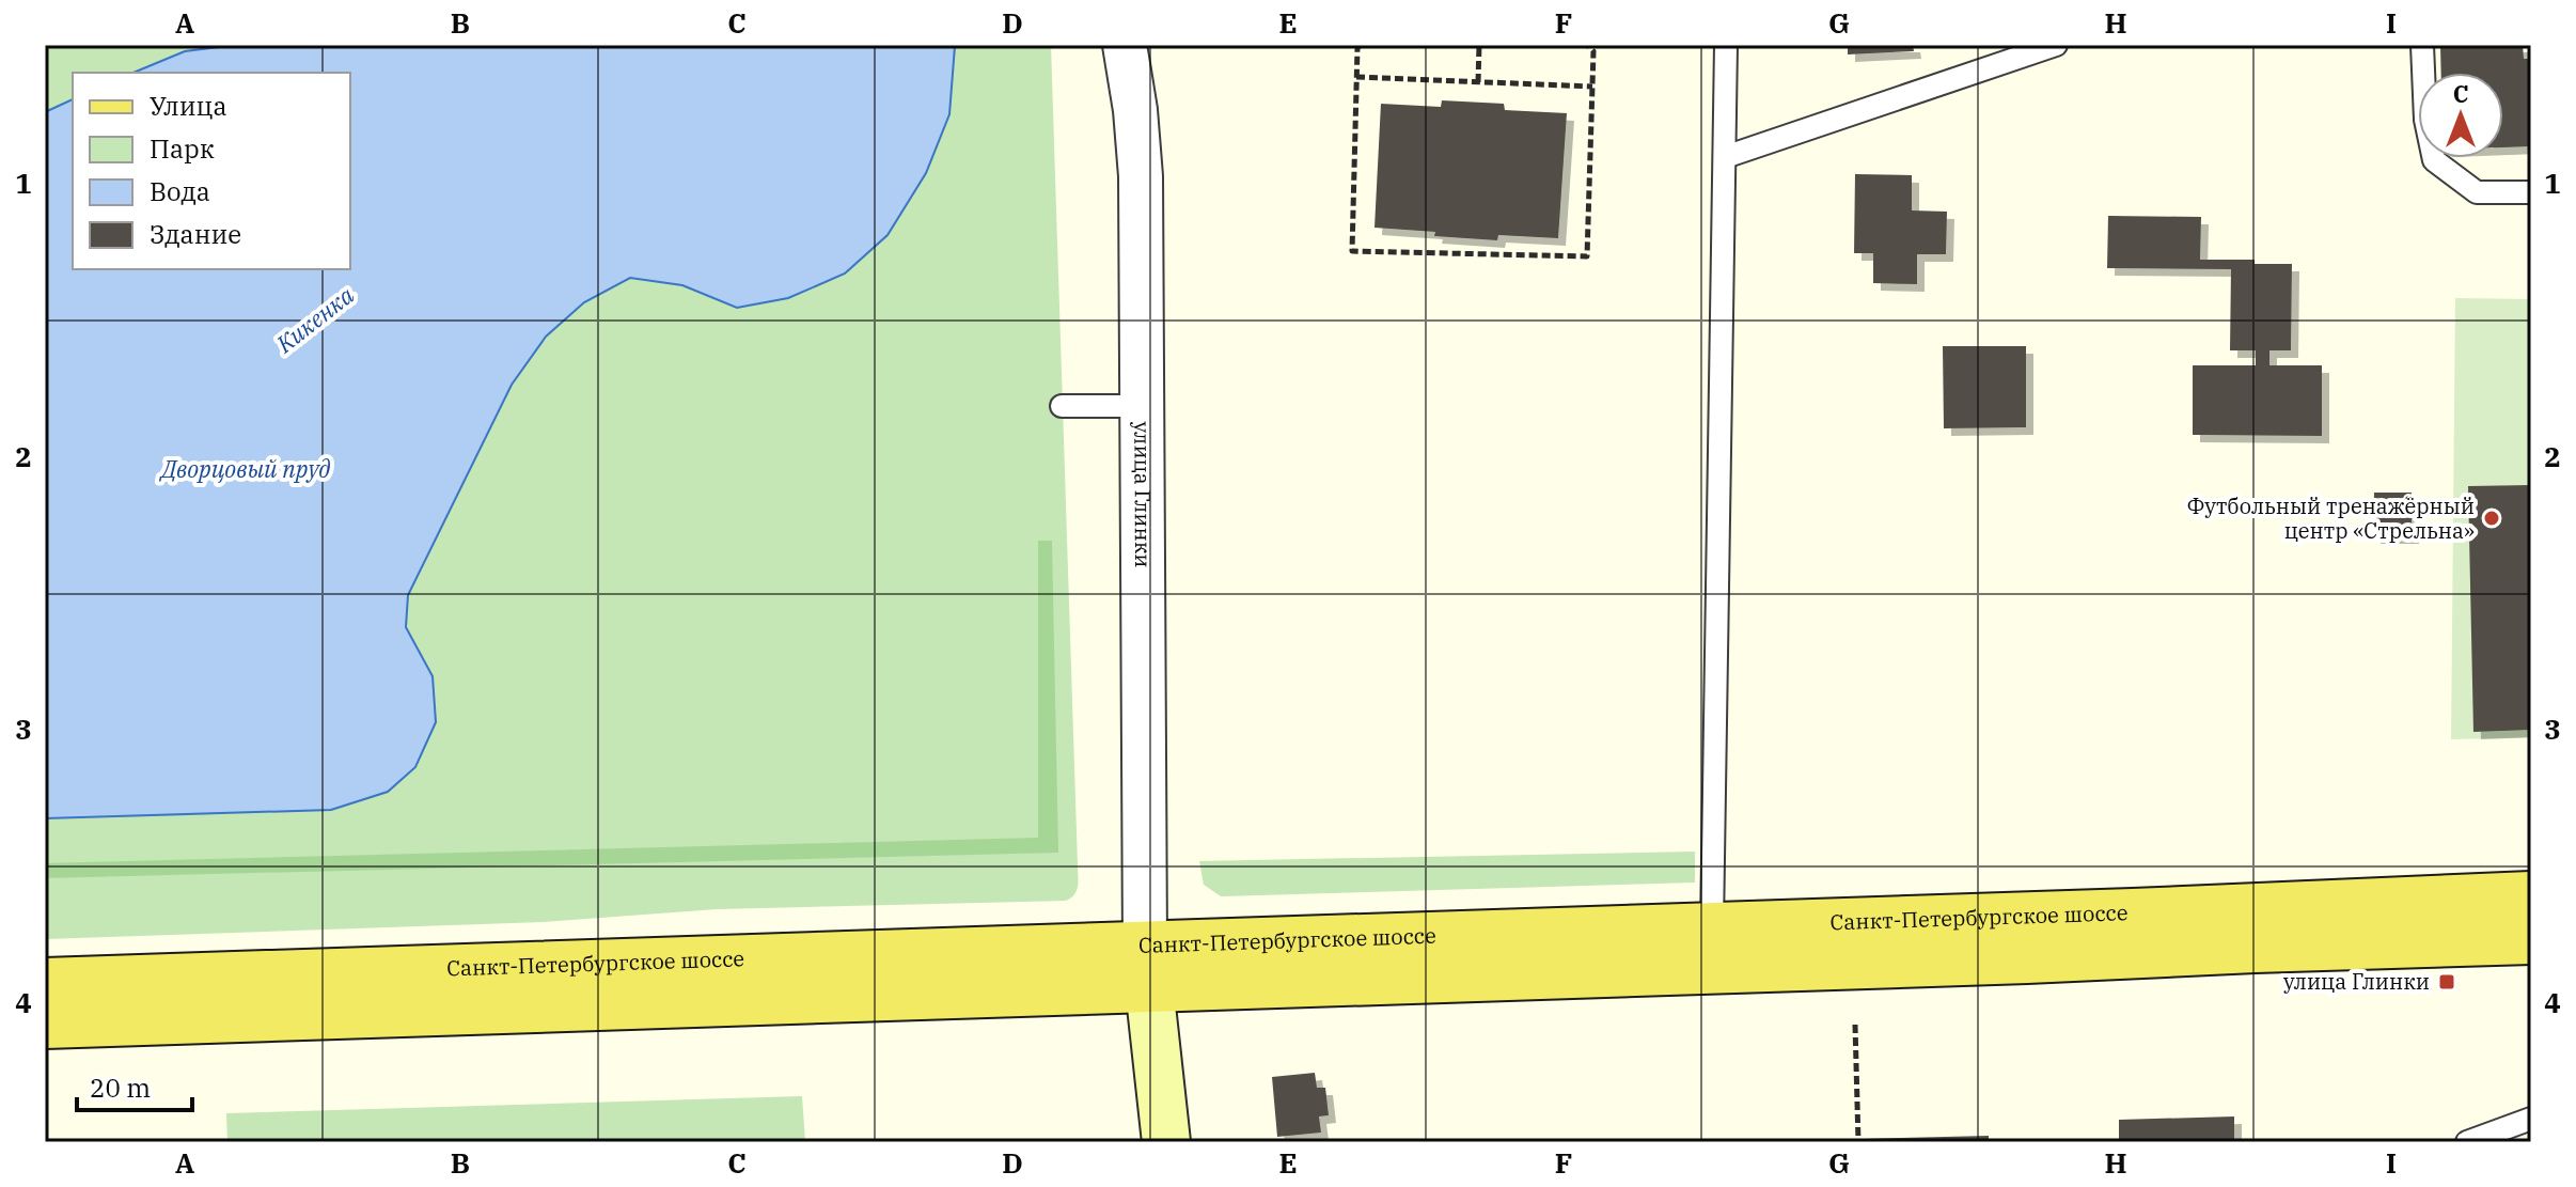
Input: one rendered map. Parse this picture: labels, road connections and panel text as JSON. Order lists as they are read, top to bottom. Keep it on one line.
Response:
{"streets":{"main road":["Санкт-Петербургское шоссе"],"street":["улица Глинки"]},"crossings":[["улица Глинки","Санкт-Петербургское шоссе"]],"water":["Кикенка","Дворцовый пруд"],"places":{"other":["Футбольный тренажёрный центр «Стрельна»"],"transit":["улица Глинки"]},"legend":["Улица","Парк","Вода","Здание"],"scale_bar":"20 m","north":"top","grid":{"columns":["A","B","C","D","E","F","G","H","I"],"rows":["1","2","3","4"]}}
